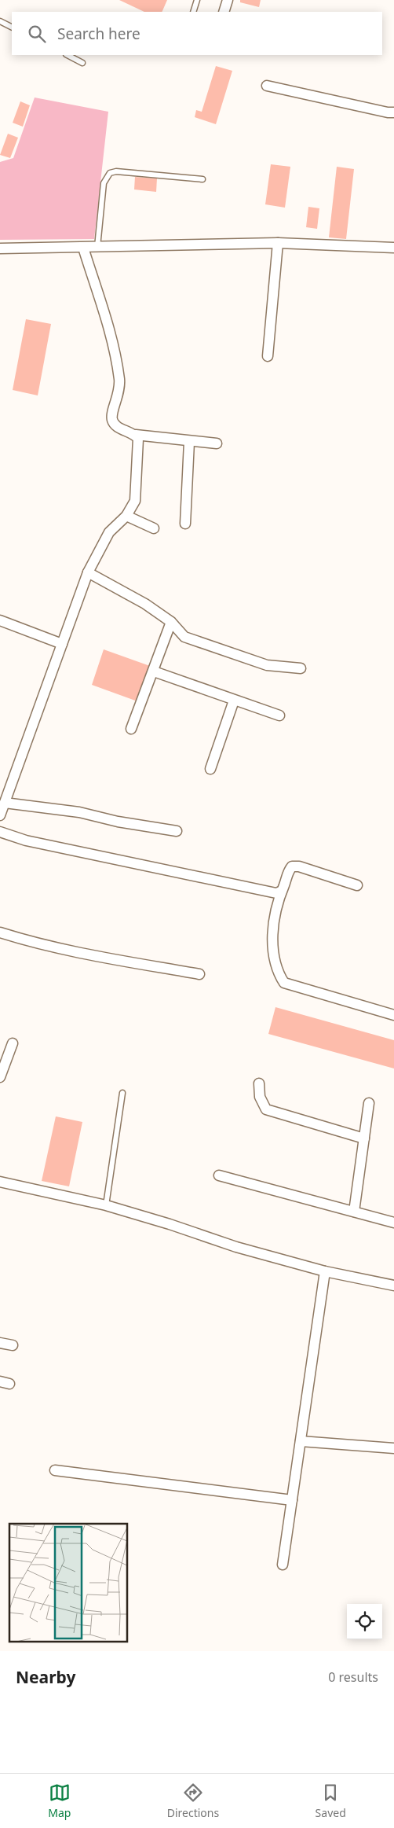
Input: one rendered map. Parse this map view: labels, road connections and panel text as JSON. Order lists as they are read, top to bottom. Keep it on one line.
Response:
{"page":{"search":"Search here","heading":["Nearby","0 results"],"nav":["Map","Directions","Saved"]}}
